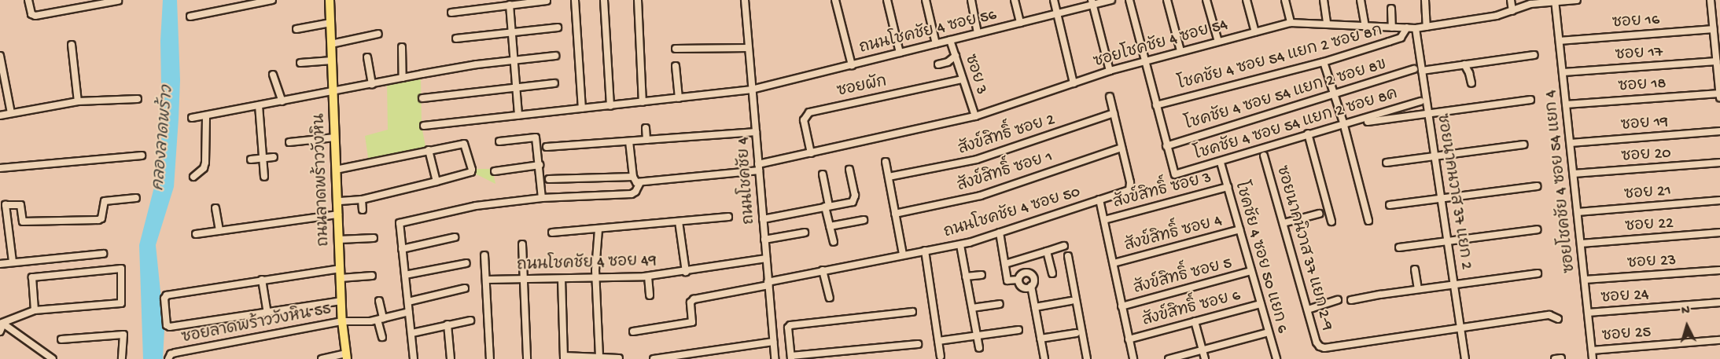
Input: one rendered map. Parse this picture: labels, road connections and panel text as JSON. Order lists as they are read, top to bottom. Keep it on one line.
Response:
{"streets":{"main road":["ถนนลาดพร้าววังหิน"],"street":["ซอย 16","ถนนโชคชัย 4 ซอย 56","ซอยโชคชัย 4 ซอย 54","ซอย 17","โชคชัย 4 ซอย 54 แยก 2 ซอย 8ก","ซอย 3","ซอย 18","ซอยผัก","โชคชัย 4 ซอย 54 แยก 2 ซอย 8ข","ซอย 19","โชคชัย 4 ซอย 54 แยก 2 ซอย 8ค","สังข์สิทธิ์ ซอย 2","ซอย 20","สังข์สิทธิ์ ซอย 1","ถนนโชคชัย 4","ซอยโชคชัย 4 ซอย 54 แยก 4","สังข์สิทธิ์ ซอย 3","ซอยนาคนวาส 37 แยก 2","ซอย 21","ถนนโชคชัย 4 ซอย 50","ซอย 22","สังข์สิทธิ์ ซอย 4","ซอยนาคนิวาส 37 แยก 2-9","โชคชัย 4 ซอย 50 แยก 6","ซอย 23","ถนนโชคชัย 4 ซอย 49","สังข์สิทธิ์ ซอย 5","ซอย 24","สังข์สิทธิ์ ซอย 6","ซอยลาดพร้าววังหิน 55","ซอย 25"]},"crossings":[["ซอย 16","ซอยโชคชัย 4 ซอย 54 แยก 4"],["ถนนโชคชัย 4 ซอย 56","ซอย 3"],["ถนนโชคชัย 4 ซอย 56","ถนนโชคชัย 4"],["ซอยโชคชัย 4 ซอย 54","โชคชัย 4 ซอย 54 แยก 2 ซอย 8ก"],["ซอยโชคชัย 4 ซอย 54","ซอย 3"],["ซอยโชคชัย 4 ซอย 54","ซอยผัก"],["ซอยโชคชัย 4 ซอย 54","ถนนโชคชัย 4"],["ซอยโชคชัย 4 ซอย 54","ซอยโชคชัย 4 ซอย 54 แยก 4"],["ซอยโชคชัย 4 ซอย 54","ซอยนาคนวาส 37 แยก 2"],["ซอย 17","ซอยโชคชัย 4 ซอย 54 แยก 4"],["ซอย 3","ซอยผัก"],["ซอย 18","ซอยโชคชัย 4 ซอย 54 แยก 4"],["โชคชัย 4 ซอย 54 แยก 2 ซอย 8ข","โชคชัย 4 ซอย 54 แยก 2 ซอย 8ค"],["ซอย 19","ซอยโชคชัย 4 ซอย 54 แยก 4"],["สังข์สิทธิ์ ซอย 2","ถนนโชคชัย 4 ซอย 50"],["ซอย 20","ซอยโชคชัย 4 ซอย 54 แยก 4"],["สังข์สิทธิ์ ซอย 1","ถนนโชคชัย 4 ซอย 50"],["ถนนลาดพร้าววังหิน","ซอยลาดพร้าววังหิน 55"],["ถนนโชคชัย 4","ถนนโชคชัย 4 ซอย 50"],["ถนนโชคชัย 4","ถนนโชคชัย 4 ซอย 49"],["ซอยโชคชัย 4 ซอย 54 แยก 4","ซอย 21"],["ซอยโชคชัย 4 ซอย 54 แยก 4","ซอย 22"],["ซอยโชคชัย 4 ซอย 54 แยก 4","ซอย 23"],["ซอยโชคชัย 4 ซอย 54 แยก 4","ซอย 24"],["ซอยโชคชัย 4 ซอย 54 แยก 4","ซอย 25"],["สังข์สิทธิ์ ซอย 3","โชคชัย 4 ซอย 50 แยก 6"],["ซอยนาคนวาส 37 แยก 2","ซอยนาคนิวาส 37 แยก 2-9"],["สังข์สิทธิ์ ซอย 4","โชคชัย 4 ซอย 50 แยก 6"],["โชคชัย 4 ซอย 50 แยก 6","สังข์สิทธิ์ ซอย 5"],["โชคชัย 4 ซอย 50 แยก 6","สังข์สิทธิ์ ซอย 6"]],"water":["คลองลาดพร้าว"],"north":"top"}
